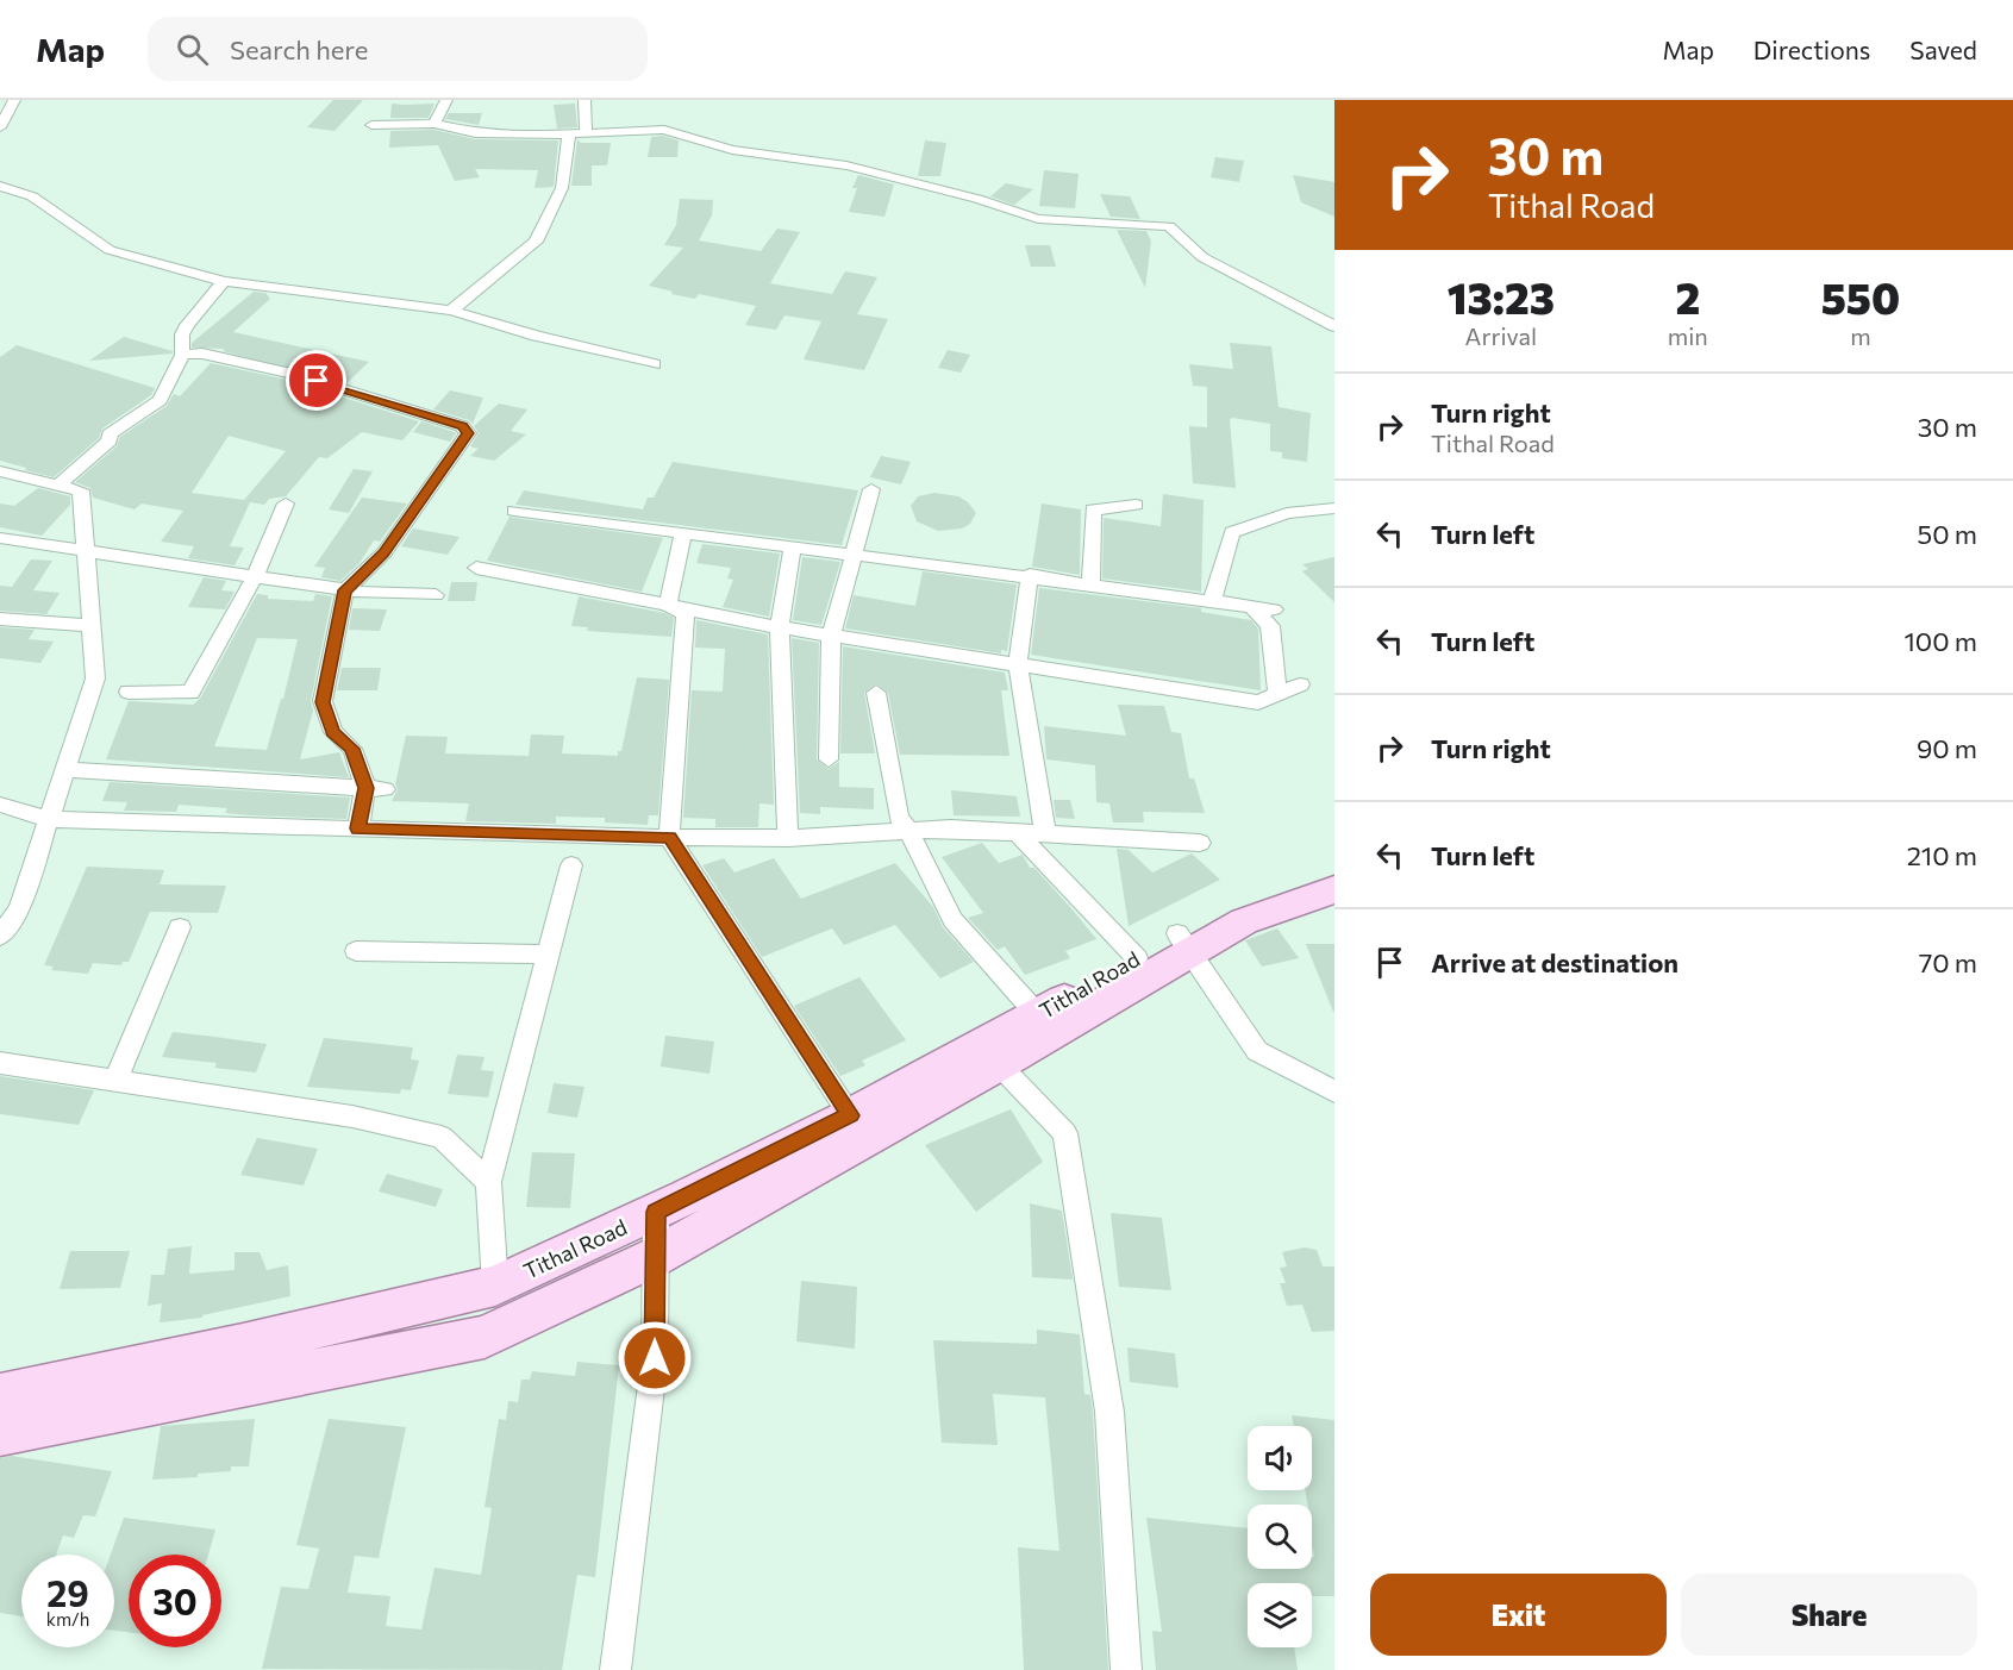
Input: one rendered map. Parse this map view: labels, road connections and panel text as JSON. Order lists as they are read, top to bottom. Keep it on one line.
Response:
{"streets":{"main road":["Tithal Road"]},"page":{"header":"Map","search":"Search here","nav":["Map","Directions","Saved"],"turn":["30 m","Tithal Road"],"eta":["13:23","Arrival","2","min","550","m"],"list":[{"name":"Turn right","note":"Tithal Road","value":"30 m"},{"name":"Turn left","value":"50 m"},{"name":"Turn left","value":"100 m"},{"name":"Turn right","value":"90 m"},{"name":"Turn left","value":"210 m"},{"name":"Arrive at destination","value":"70 m"}],"speed":"29 km/h","limit":"30","buttons":["Exit","Share"]}}
